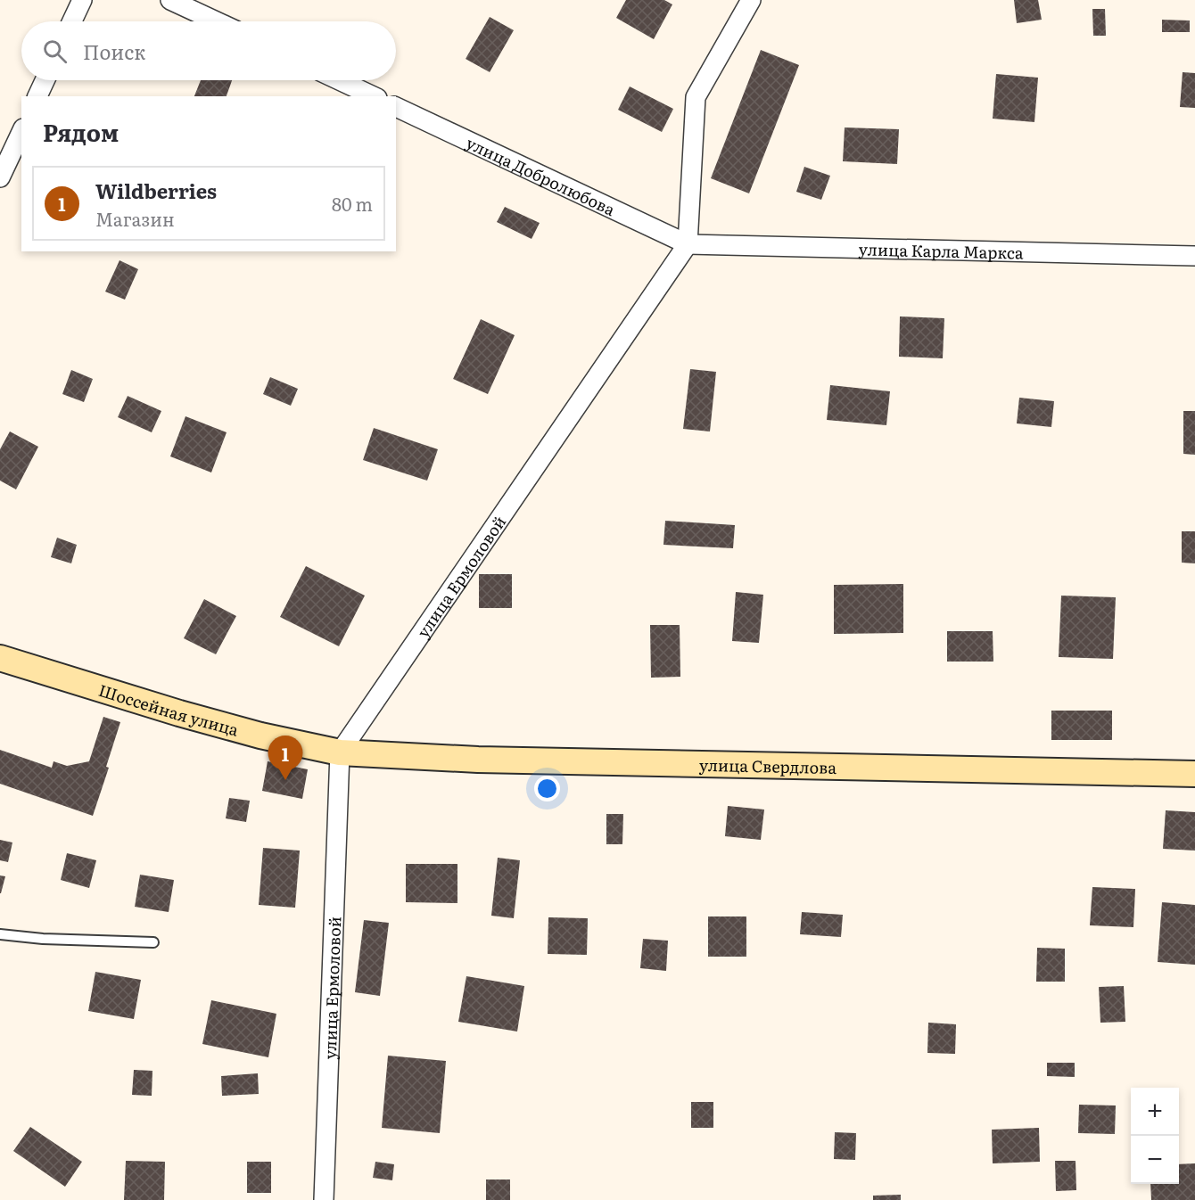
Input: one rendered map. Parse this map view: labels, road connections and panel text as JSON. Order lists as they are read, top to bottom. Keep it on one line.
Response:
{"streets":{"main road":["Шоссейная улица","улица Свердлова"],"street":["улица Добролюбова","улица Карла Маркса","улица Ермоловой"]},"crossings":[["улица Добролюбова","улица Карла Маркса"],["улица Добролюбова","улица Ермоловой"],["улица Карла Маркса","улица Ермоловой"],["улица Ермоловой","Шоссейная улица"],["улица Ермоловой","улица Свердлова"],["Шоссейная улица","улица Свердлова"]],"page":{"search":"Поиск","heading":"Рядом","list":[{"mark":"1","name":"Wildberries","note":"Магазин","value":"80 m"}],"pins":"1","map_buttons":["+","−"]}}
